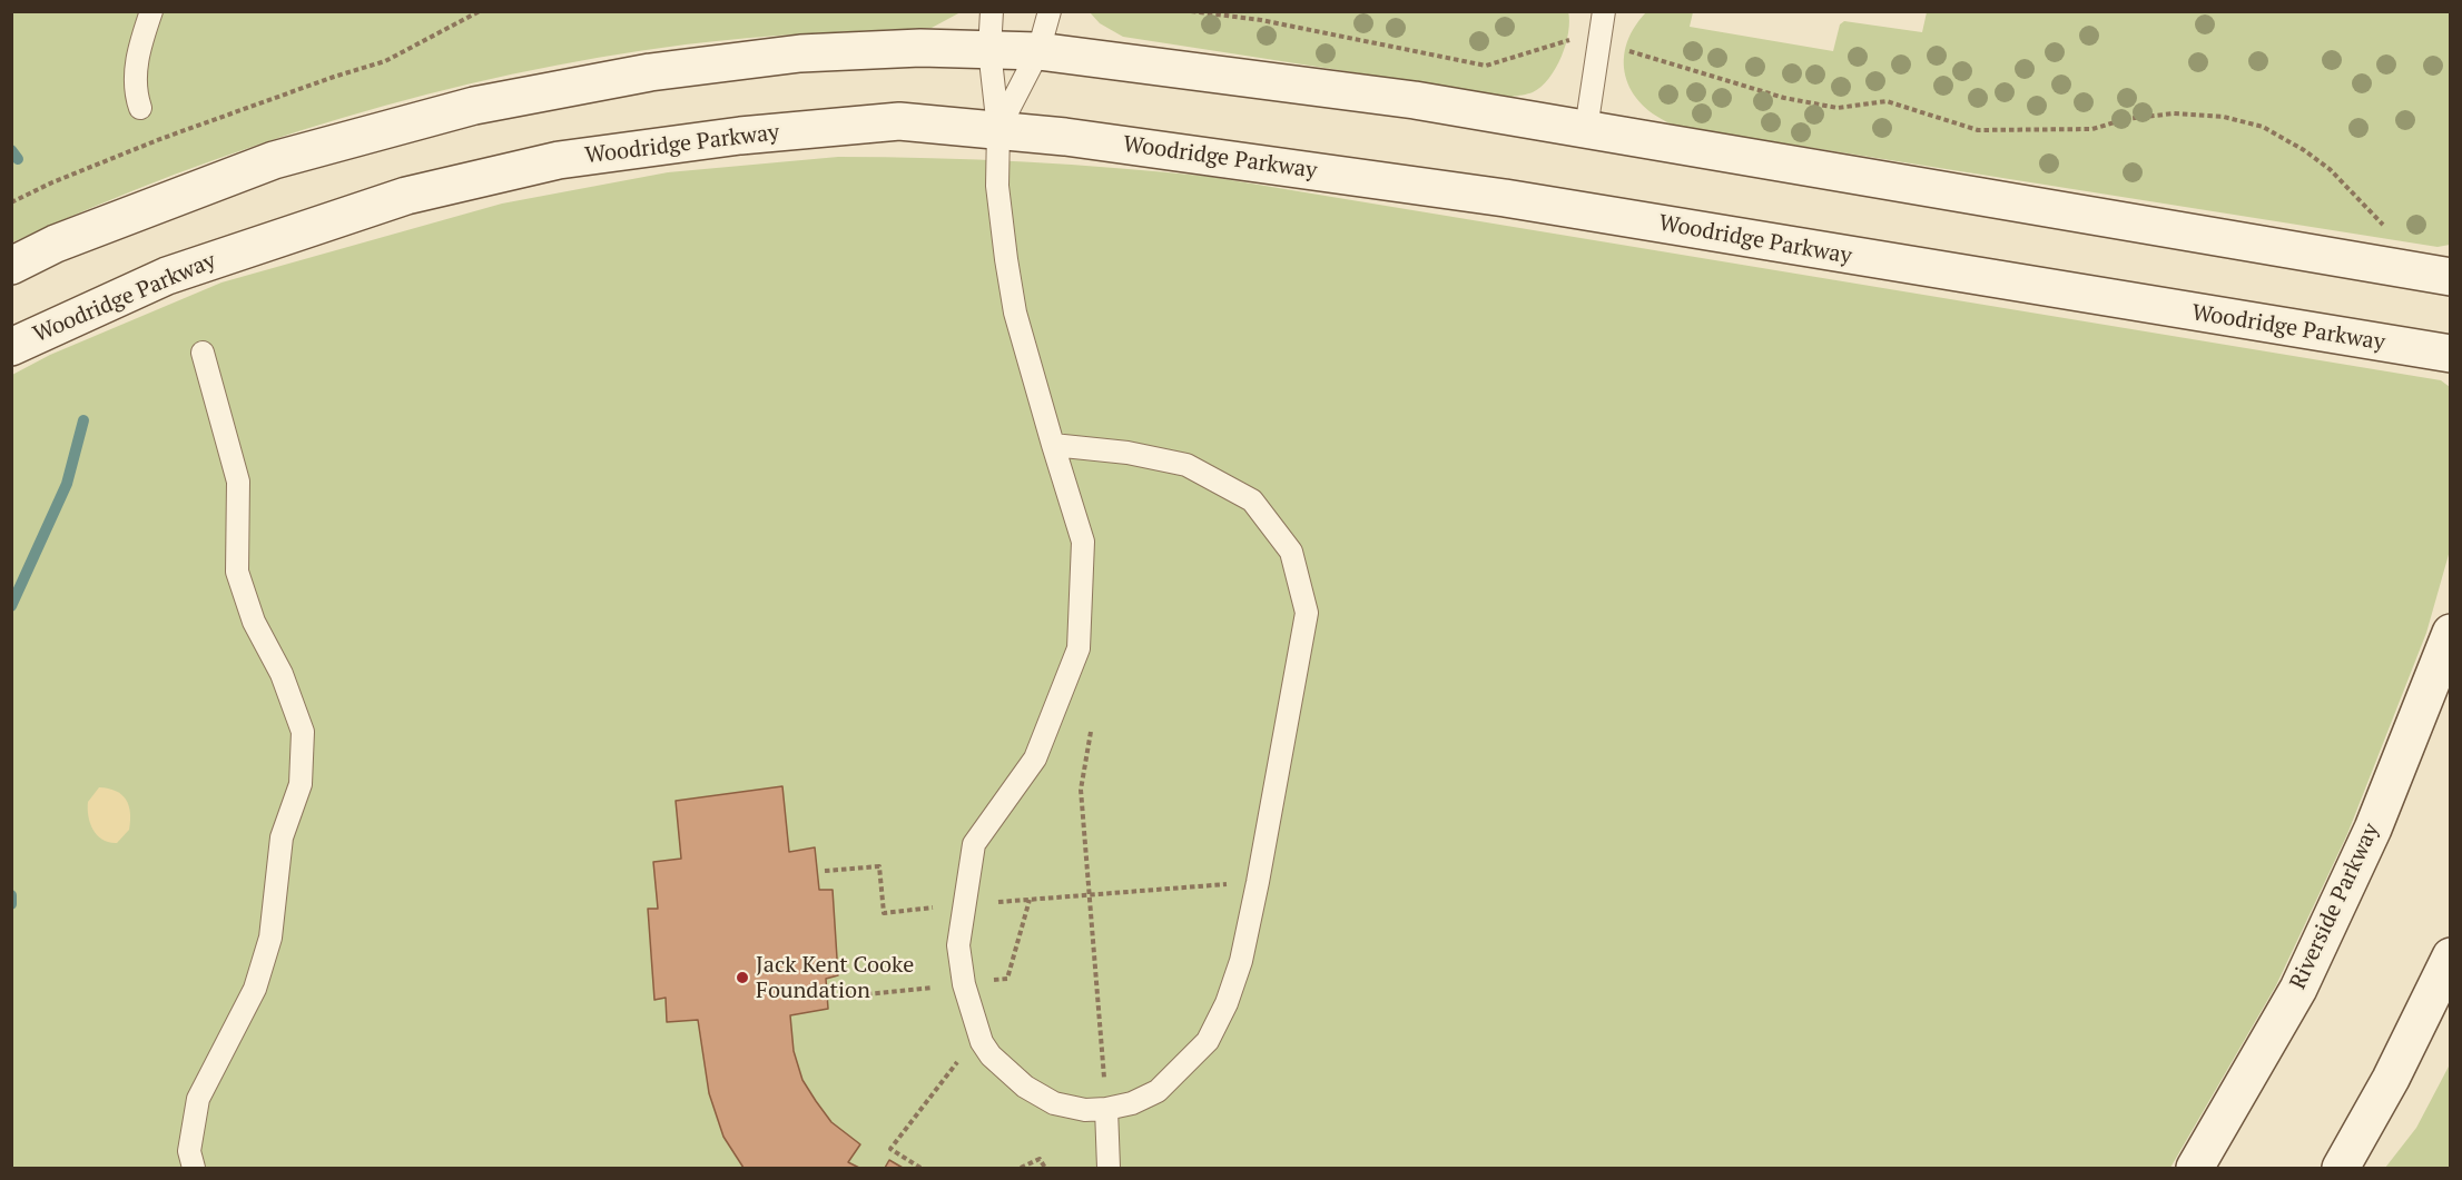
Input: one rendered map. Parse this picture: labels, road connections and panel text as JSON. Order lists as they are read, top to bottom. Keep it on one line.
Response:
{"streets":{"street":["Woodridge Parkway","Riverside Parkway"]},"places":["Jack Kent Cooke Foundation"]}
